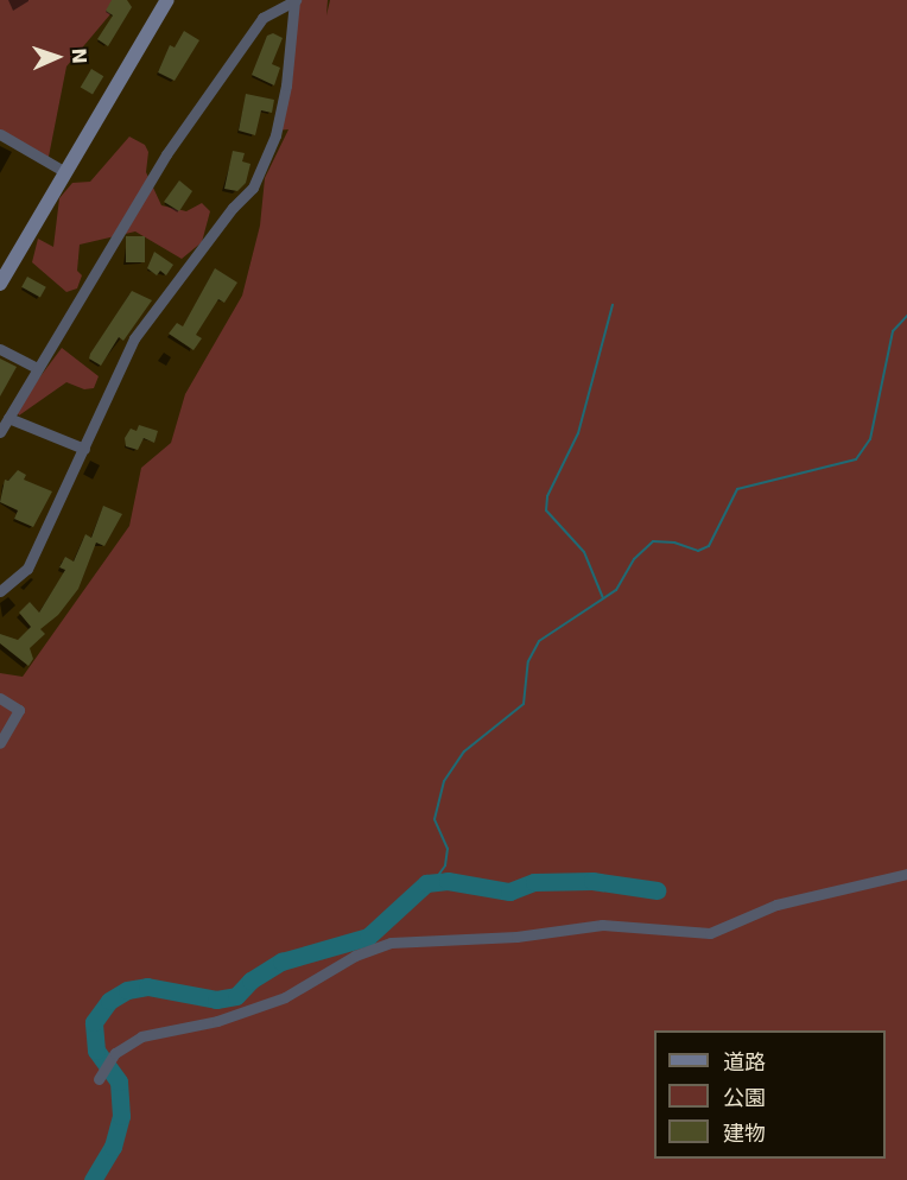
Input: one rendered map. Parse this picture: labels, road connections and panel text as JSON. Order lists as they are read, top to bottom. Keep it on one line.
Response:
{"legend":["道路","公園","建物"],"north":"right"}
